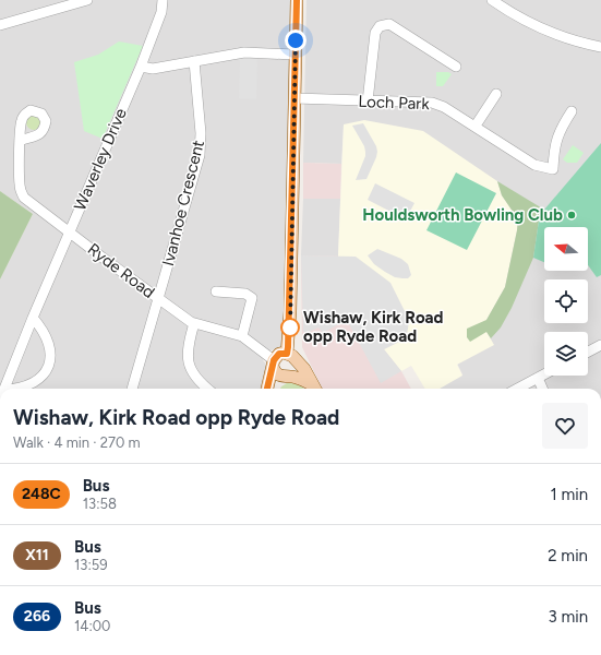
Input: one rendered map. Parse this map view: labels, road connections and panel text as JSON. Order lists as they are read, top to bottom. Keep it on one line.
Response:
{"streets":{"street":["Loch Park","Waverley Drive","Ivanhoe Crescent","Ryde Road"]},"crossings":[["Waverley Drive","Ryde Road"],["Ivanhoe Crescent","Ryde Road"]],"places":["Houldsworth Bowling Club","Wishaw, Kirk Road opp Ryde Road"],"lines":["bus line 248C"],"north":"left","page":{"heading":["Wishaw, Kirk Road opp Ryde Road","Walk · 4 min · 270 m"],"list":[{"mark":"248C","name":"Bus","note":"13:58","value":"1 min"},{"mark":"X11","name":"Bus","note":"13:59","value":"2 min"},{"mark":"266","name":"Bus","note":"14:00","value":"3 min"}]}}
